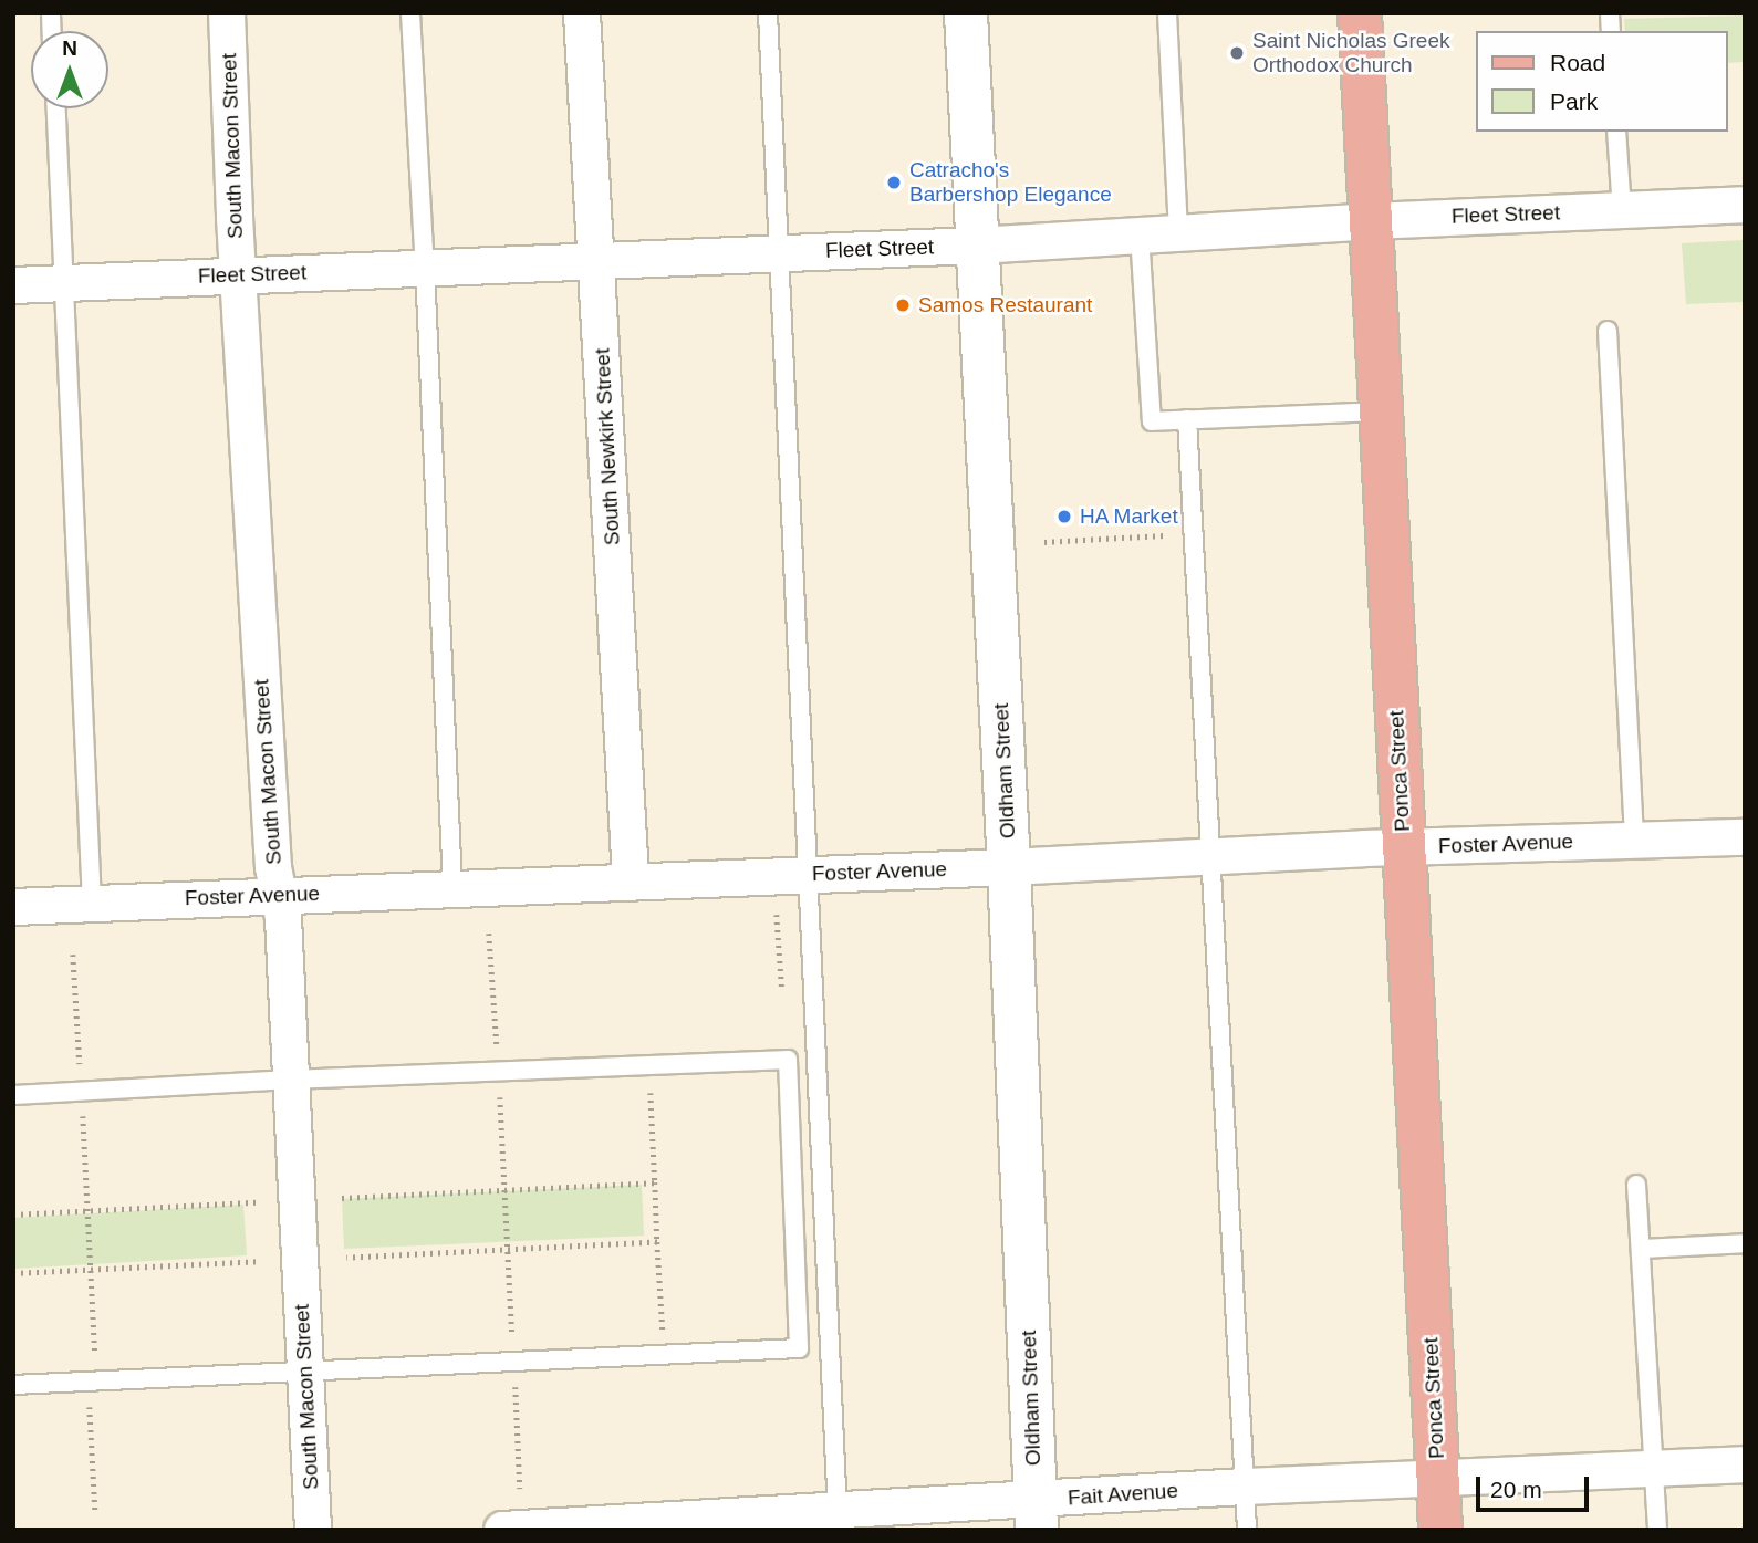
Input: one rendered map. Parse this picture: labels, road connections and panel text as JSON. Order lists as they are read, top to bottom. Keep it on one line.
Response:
{"streets":{"main road":["Ponca Street"],"street":["South Macon Street","Fleet Street","South Newkirk Street","Oldham Street","Foster Avenue","Fait Avenue"]},"crossings":[["South Macon Street","Fleet Street"],["South Macon Street","Foster Avenue"],["Fleet Street","South Newkirk Street"],["Fleet Street","Oldham Street"],["Fleet Street","Ponca Street"],["South Newkirk Street","Foster Avenue"],["Oldham Street","Foster Avenue"],["Oldham Street","Fait Avenue"],["Ponca Street","Foster Avenue"],["Ponca Street","Fait Avenue"]],"places":["Saint Nicholas Greek Orthodox Church","Catracho's Barbershop Elegance","Samos Restaurant","HA Market"],"legend":["Road","Park"],"scale_bar":"20 m","north":"top"}
